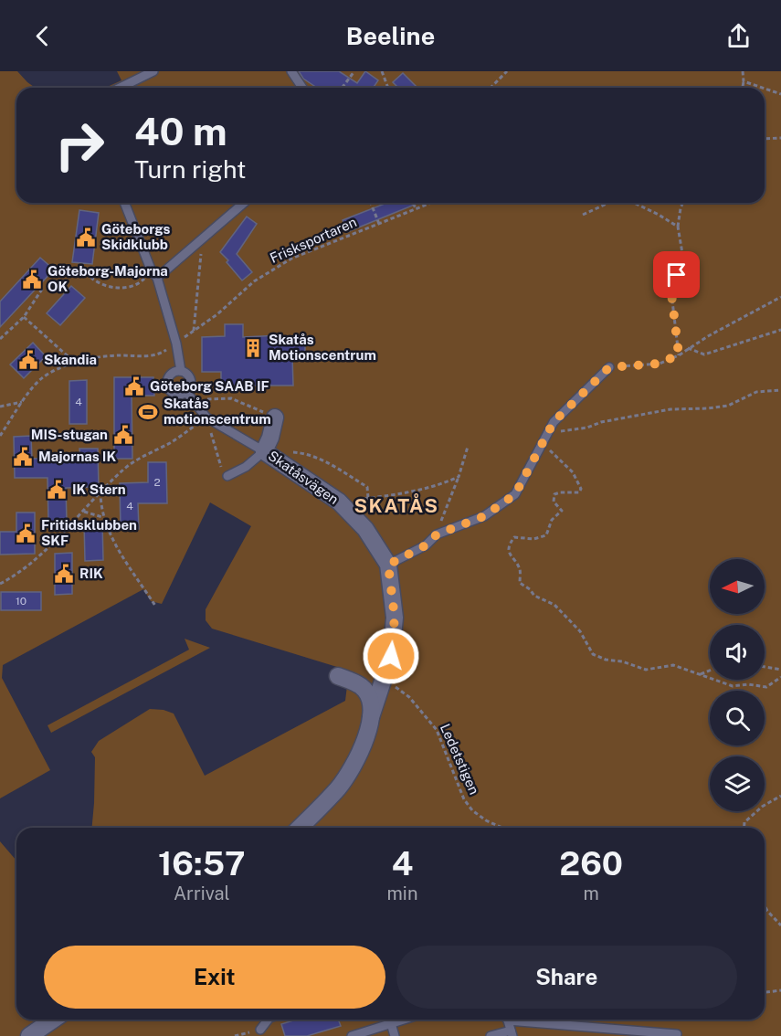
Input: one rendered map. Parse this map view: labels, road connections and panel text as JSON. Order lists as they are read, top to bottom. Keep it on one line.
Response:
{"streets":{"street":["Skatåsvägen"],"path":["Frisksportaren","Ledetstigen"]},"districts":["SKATÅS"],"places":{"public building":["Göteborgs Skidklubb","Göteborg-Majorna OK","Skandia","Göteborg SAAB IF","MIS-stugan","Majornas IK","IK Stern","Fritidsklubben SKF","RIK"],"building":["Skatås Motionscentrum"],"sports":["Skatås motionscentrum"]},"house_numbers":["4","2","4","10"],"north":"left","page":{"header":"Beeline","turn":["40 m","Turn right"],"eta":["16:57","Arrival","4","min","260","m"],"buttons":["Exit","Share"]}}
